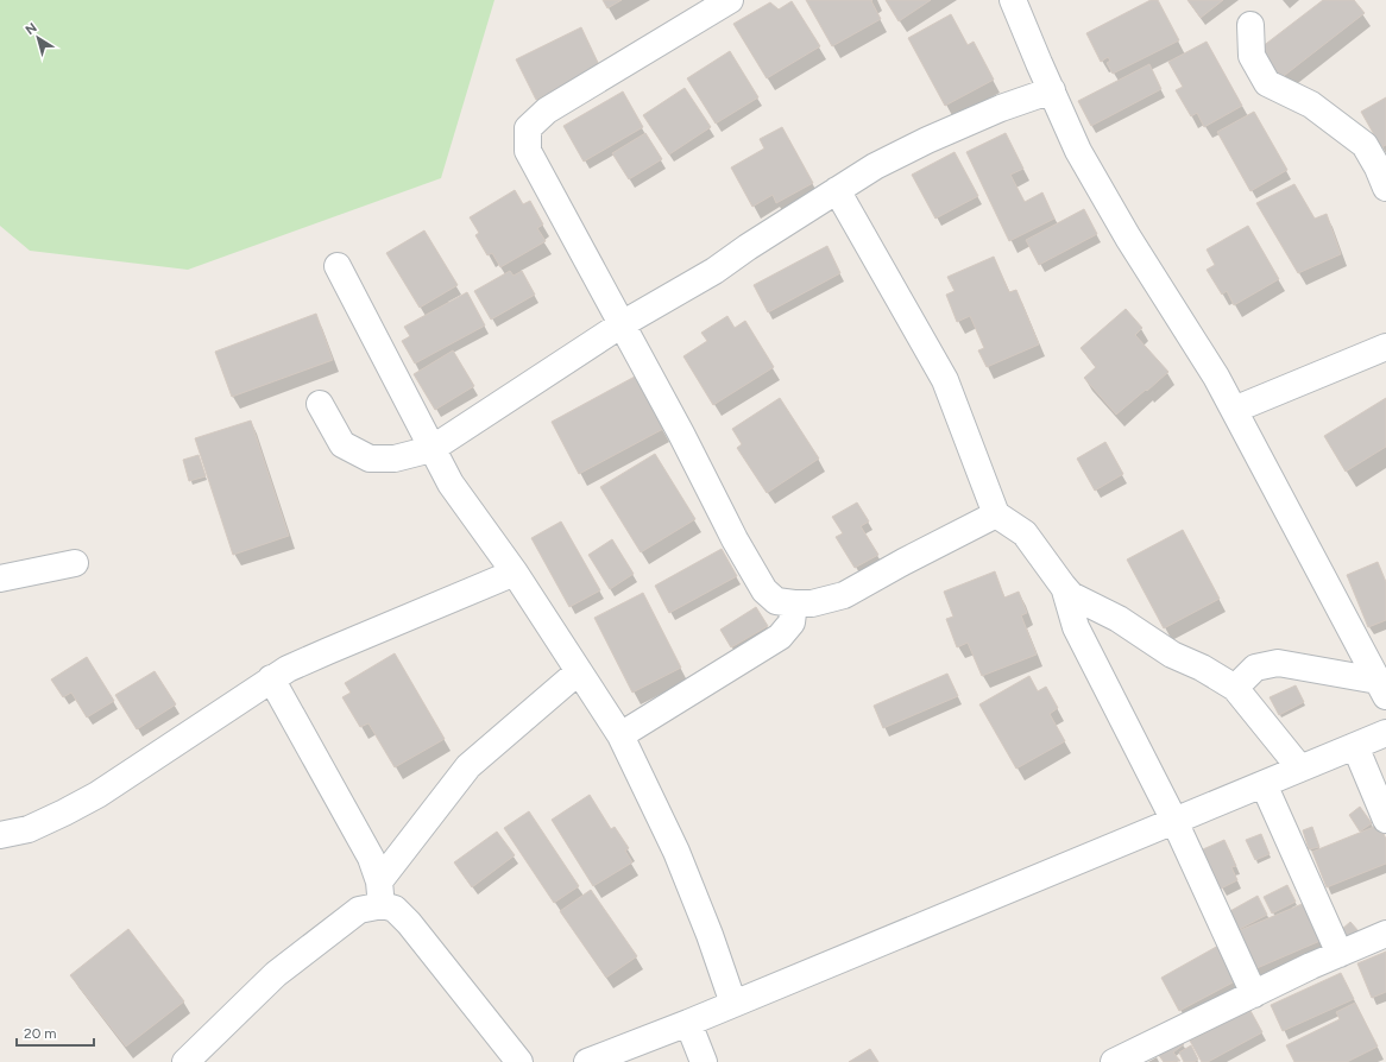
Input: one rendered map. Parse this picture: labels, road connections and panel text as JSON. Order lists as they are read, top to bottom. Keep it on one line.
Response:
{"scale_bar":"20 m","north":"top left"}
